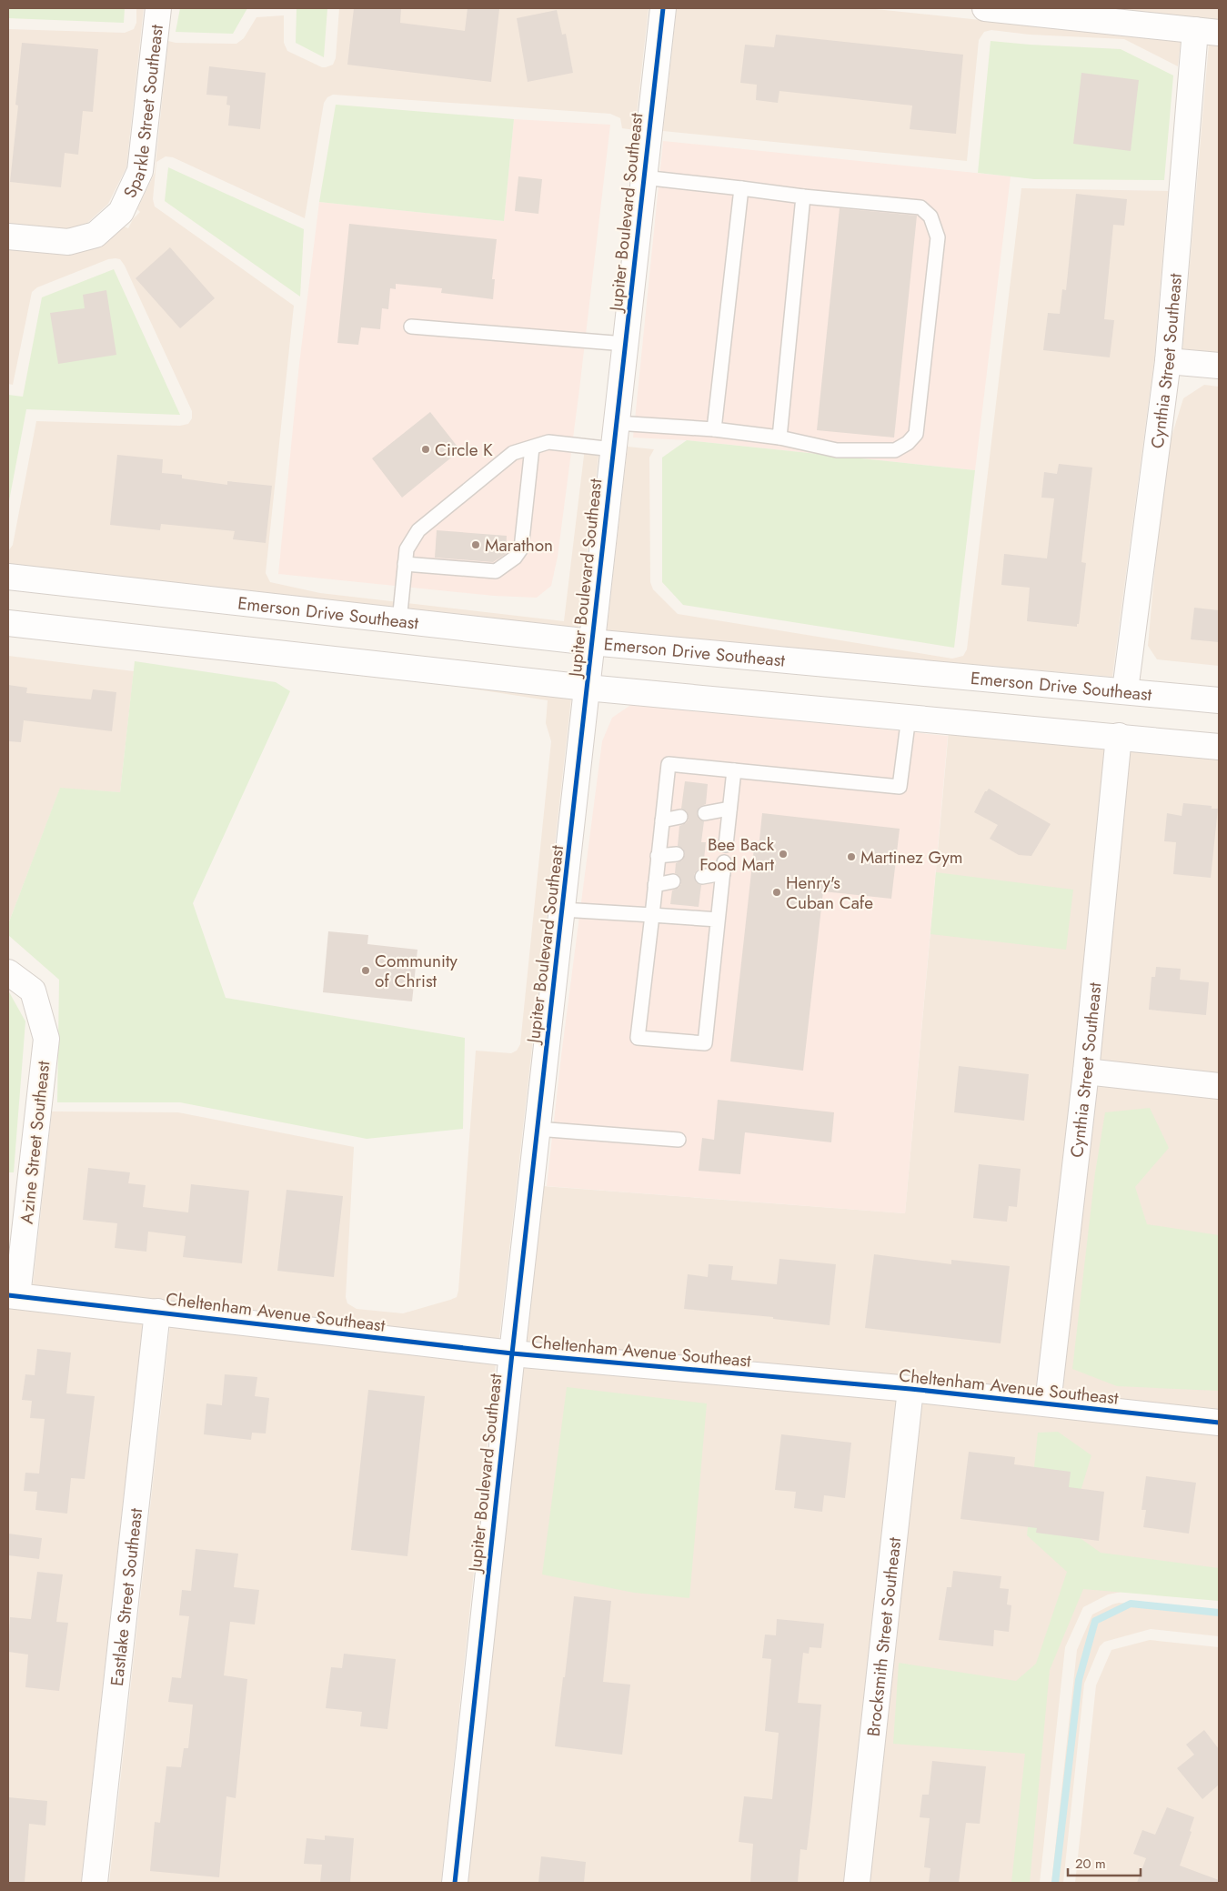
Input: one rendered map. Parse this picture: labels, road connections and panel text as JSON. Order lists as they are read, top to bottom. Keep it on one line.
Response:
{"streets":{"street":["Sparkle Street Southeast","Jupiter Boulevard Southeast","Cynthia Street Southeast","Emerson Drive Southeast","Azine Street Southeast","Cheltenham Avenue Southeast","Eastlake Street Southeast","Brocksmith Street Southeast"]},"crossings":[["Jupiter Boulevard Southeast","Emerson Drive Southeast"],["Jupiter Boulevard Southeast","Cheltenham Avenue Southeast"],["Cynthia Street Southeast","Emerson Drive Southeast"],["Cynthia Street Southeast","Cheltenham Avenue Southeast"],["Azine Street Southeast","Cheltenham Avenue Southeast"],["Cheltenham Avenue Southeast","Eastlake Street Southeast"],["Cheltenham Avenue Southeast","Brocksmith Street Southeast"]],"places":["Circle K","Marathon","Bee Back Food Mart","Martinez Gym","Henry's Cuban Cafe","Community of Christ"],"scale_bar":"20 m"}
